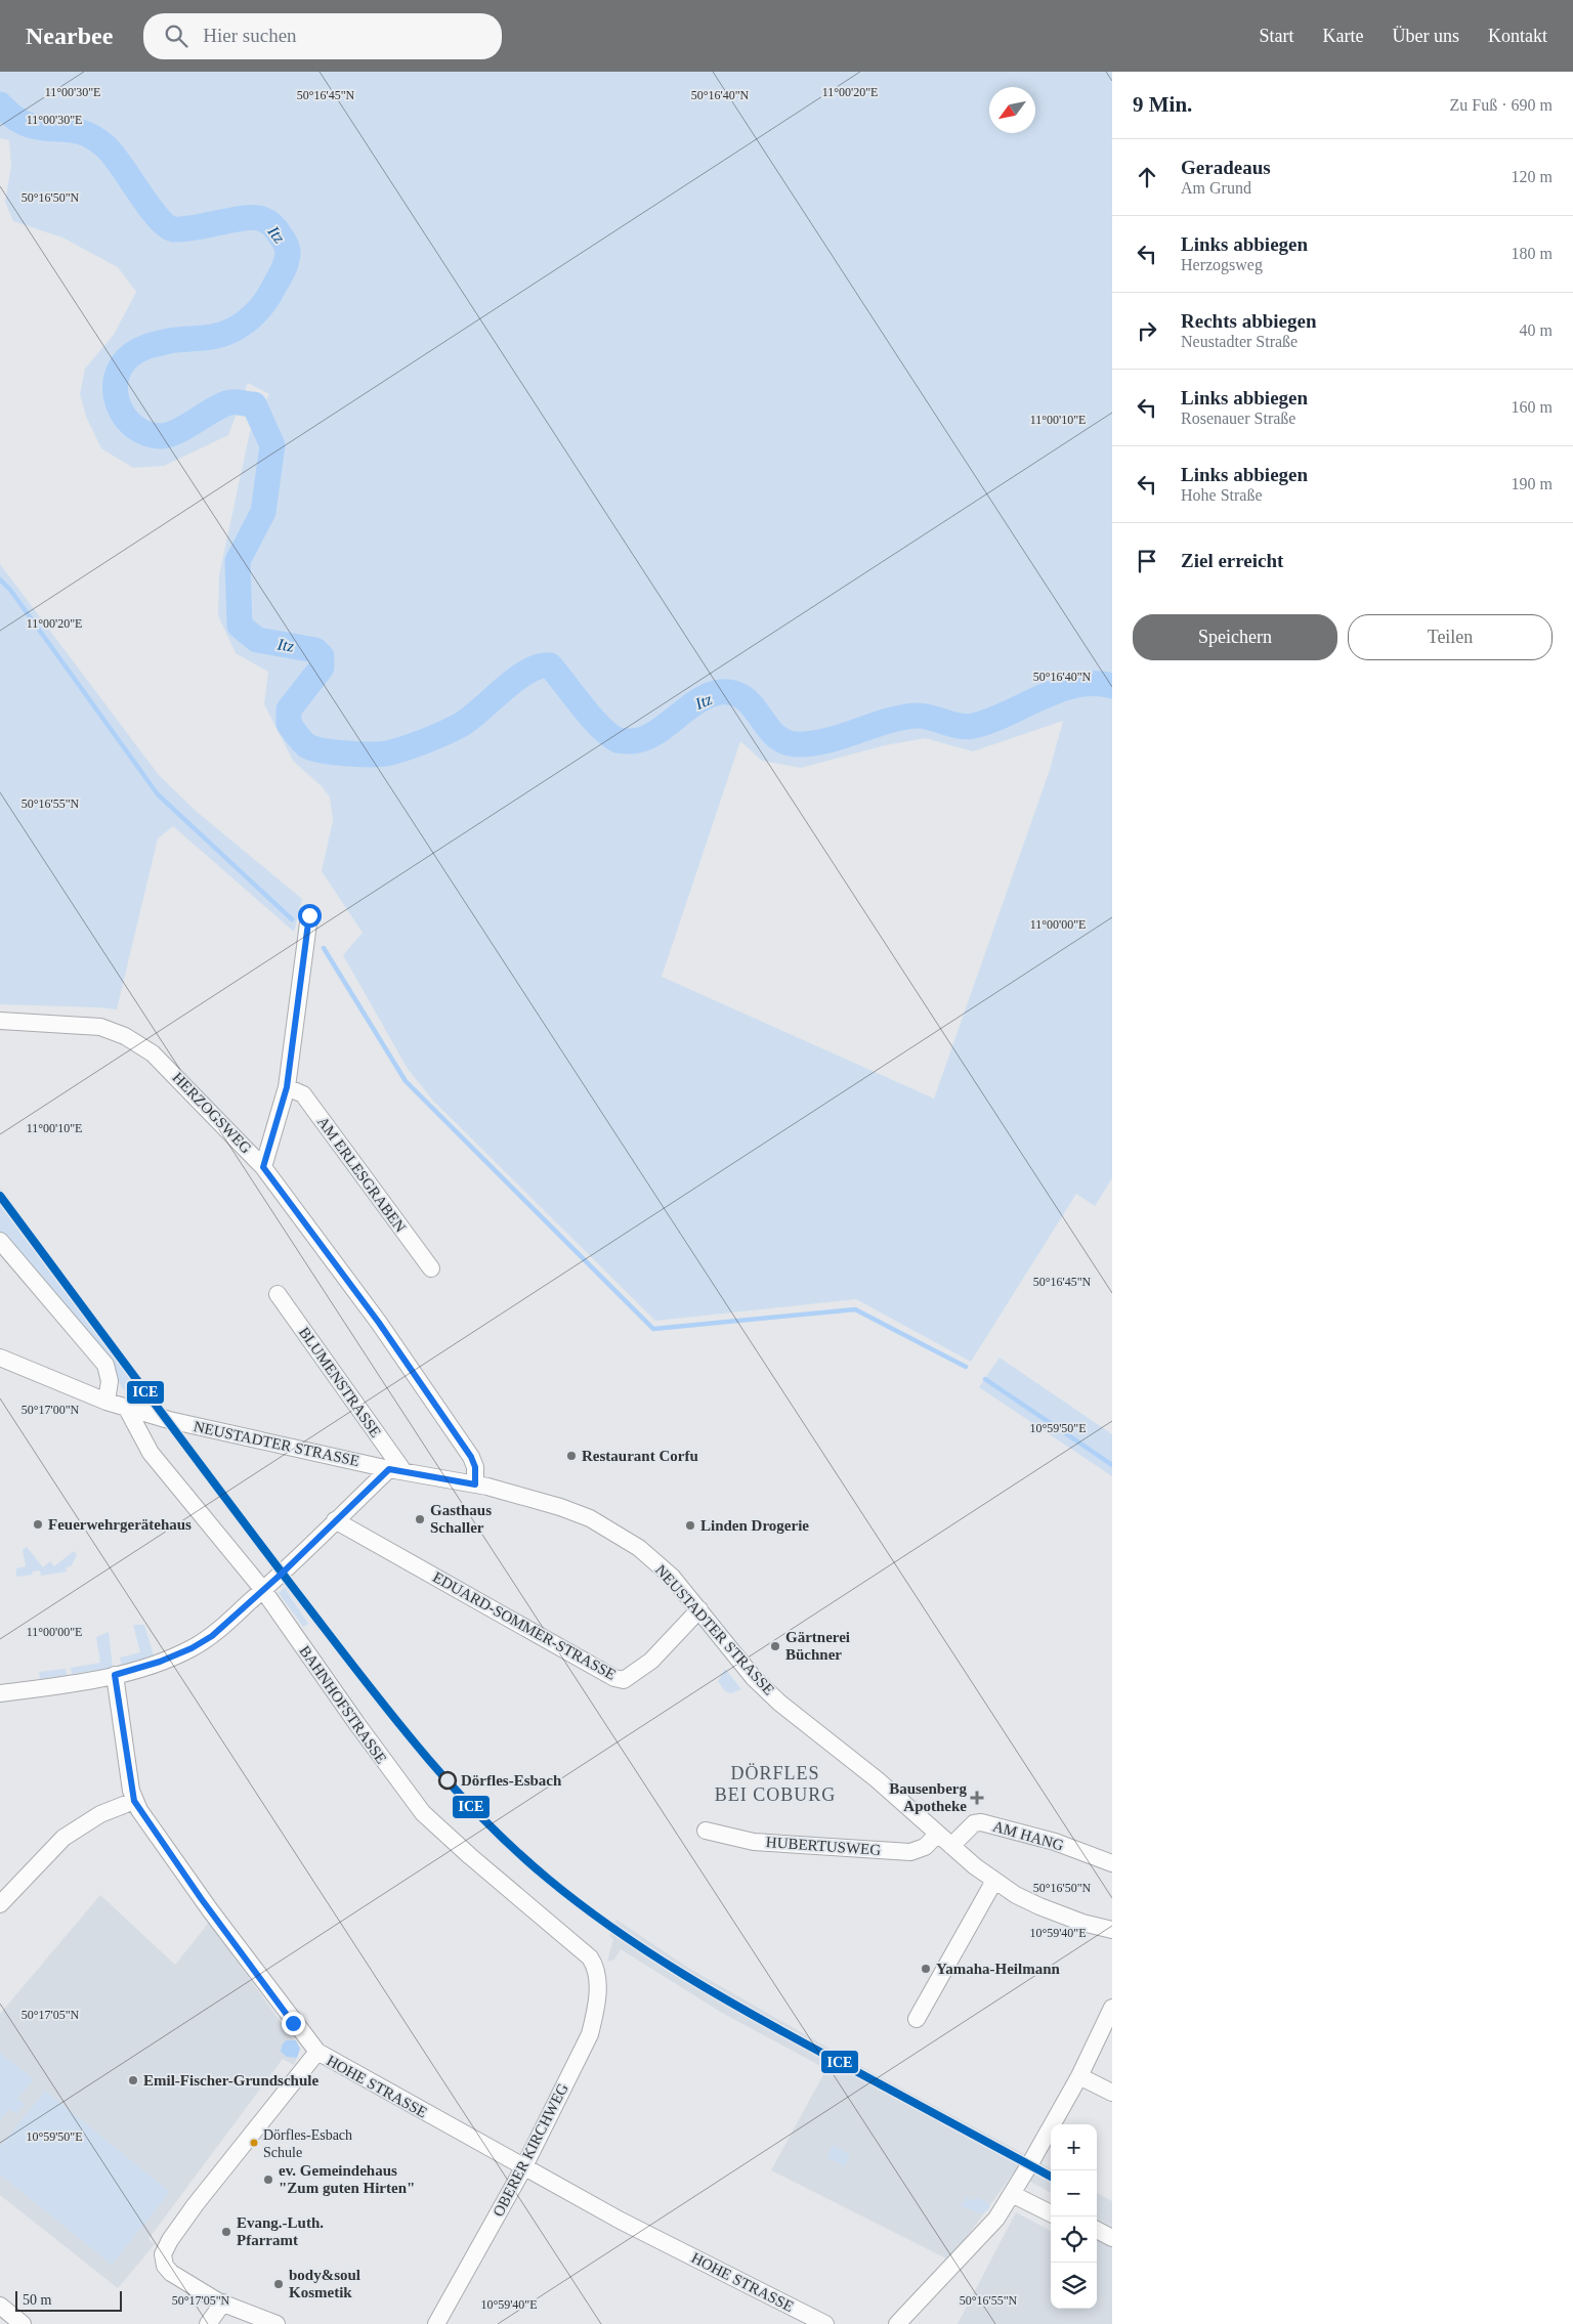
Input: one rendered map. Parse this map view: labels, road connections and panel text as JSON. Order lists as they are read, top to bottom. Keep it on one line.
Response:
{"streets":{"street":["HERZOGSWEG","AM ERLESGRABEN","BLUMENSTRASSE","NEUSTADTER STRASSE","EDUARD-SOMMER-STRASSE","BAHNHOFSTRASSE","AM HANG","HUBERTUSWEG","HOHE STRASSE","OBERER KIRCHWEG"]},"crossings":[["HERZOGSWEG","NEUSTADTER STRASSE"],["BLUMENSTRASSE","NEUSTADTER STRASSE"],["NEUSTADTER STRASSE","EDUARD-SOMMER-STRASSE"],["NEUSTADTER STRASSE","BAHNHOFSTRASSE"],["NEUSTADTER STRASSE","AM HANG"],["NEUSTADTER STRASSE","HUBERTUSWEG"],["BAHNHOFSTRASSE","OBERER KIRCHWEG"],["HOHE STRASSE","OBERER KIRCHWEG"]],"districts":["DÖRFLES BEI COBURG"],"water":["Itz"],"places":{"other":["Restaurant Corfu","Gasthaus Schaller","Feuerwehrgerätehaus","Linden Drogerie","Gärtnerei Büchner","Dörfles-Esbach","Yamaha-Heilmann","Emil-Fischer-Grundschule","Dörfles-Esbach Schule","ev. Gemeindehaus \"Zum guten Hirten\"","Evang.-Luth. Pfarramt","body&soul Kosmetik"],"health":["Bausenberg Apotheke"]},"lines":["transit line ICE"],"scale_bar":"50 m","north":"bottom left","page":{"header":"Nearbee","search":"Hier suchen","nav":["Start","Karte","Über uns","Kontakt"],"heading":["9 Min.","Zu Fuß · 690 m"],"list":[["Geradeaus","Am Grund","120 m"],["Links abbiegen","Herzogsweg","180 m"],["Rechts abbiegen","Neustadter Straße","40 m"],["Links abbiegen","Rosenauer Straße","160 m"],["Links abbiegen","Hohe Straße","190 m"],"Ziel erreicht"],"buttons":["Speichern","Teilen"],"map_buttons":["+","−"],"scale":"50 m"},"coordinates":["11°00'30\"E","11°00'20\"E","50°16'45\"N","50°16'40\"N","50°16'50\"N","11°00'10\"E","50°16'55\"N","11°00'00\"E","50°17'00\"N","10°59'50\"E","10°59'40\"E","50°17'05\"N"]}
